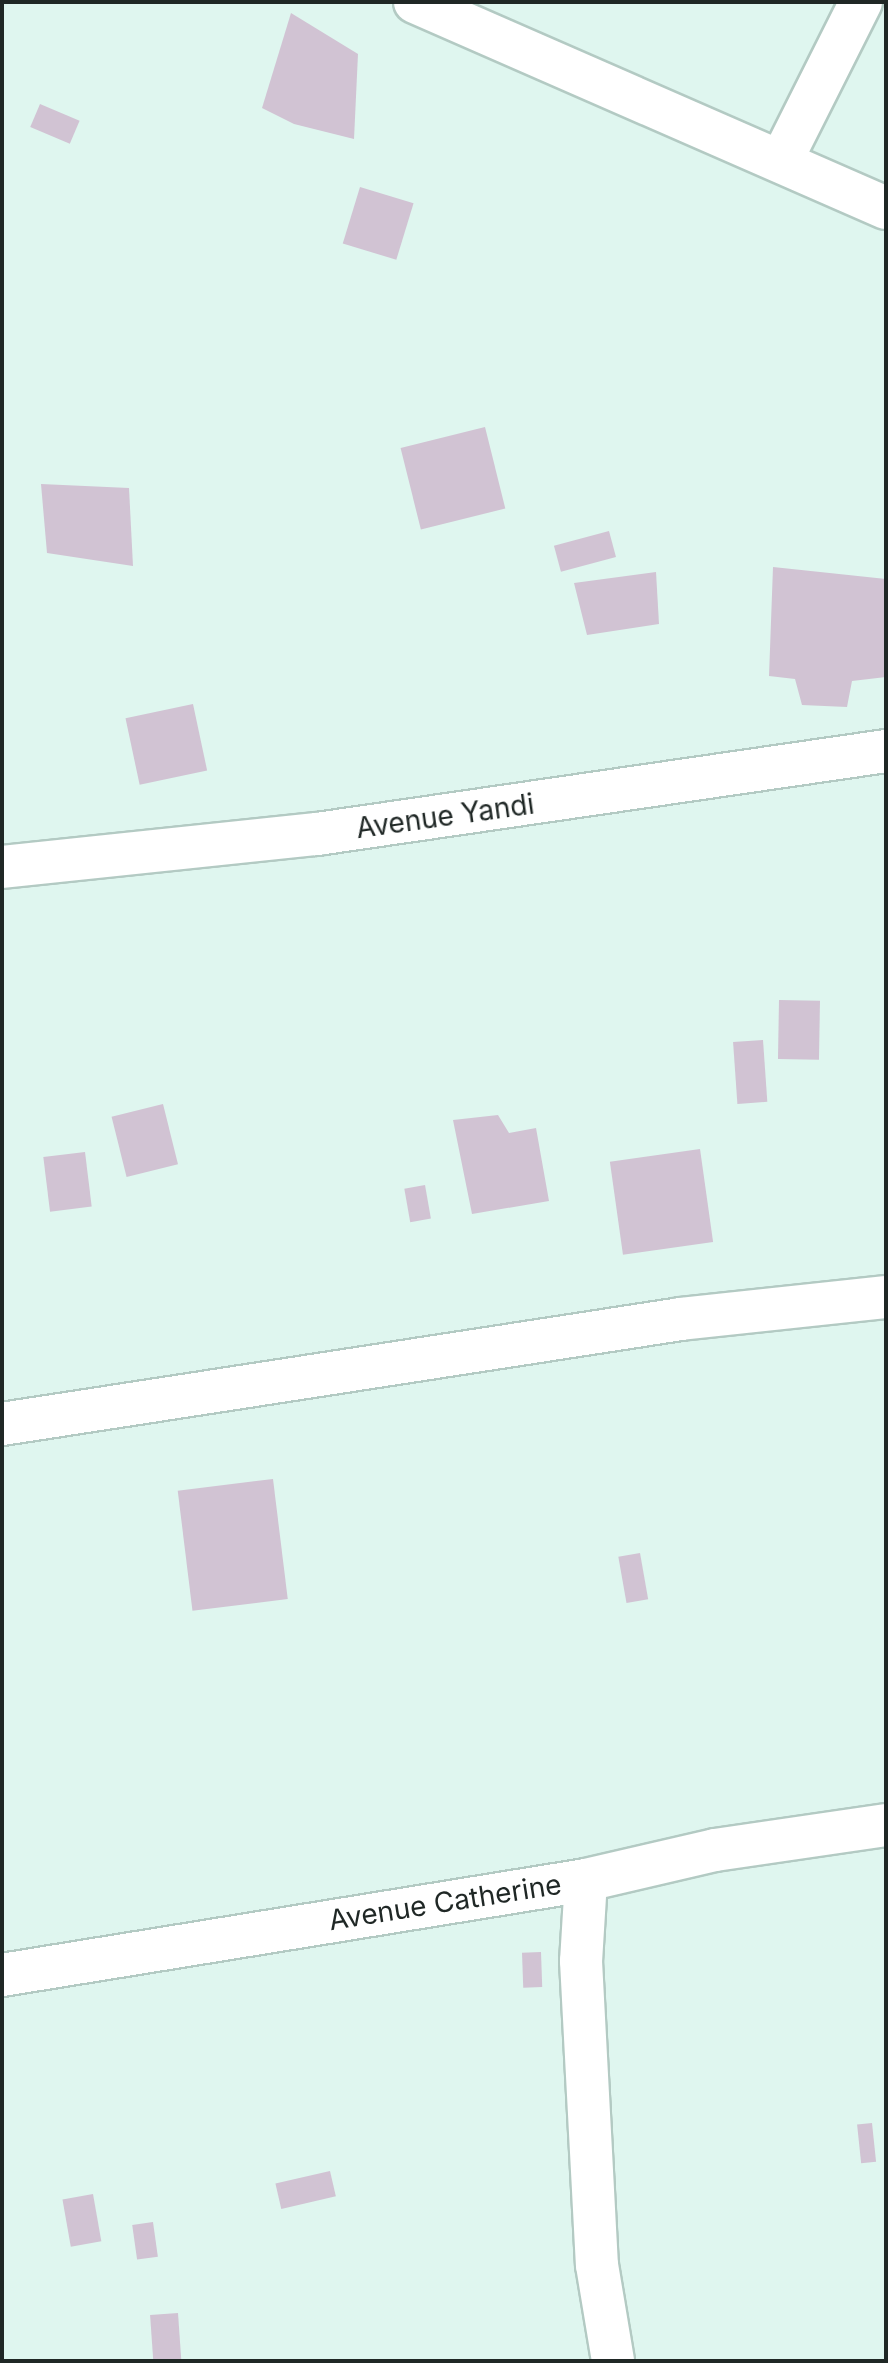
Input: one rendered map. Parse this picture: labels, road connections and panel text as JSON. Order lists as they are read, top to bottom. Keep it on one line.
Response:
{"streets":{"street":["Avenue Yandi","Avenue Catherine"]}}
